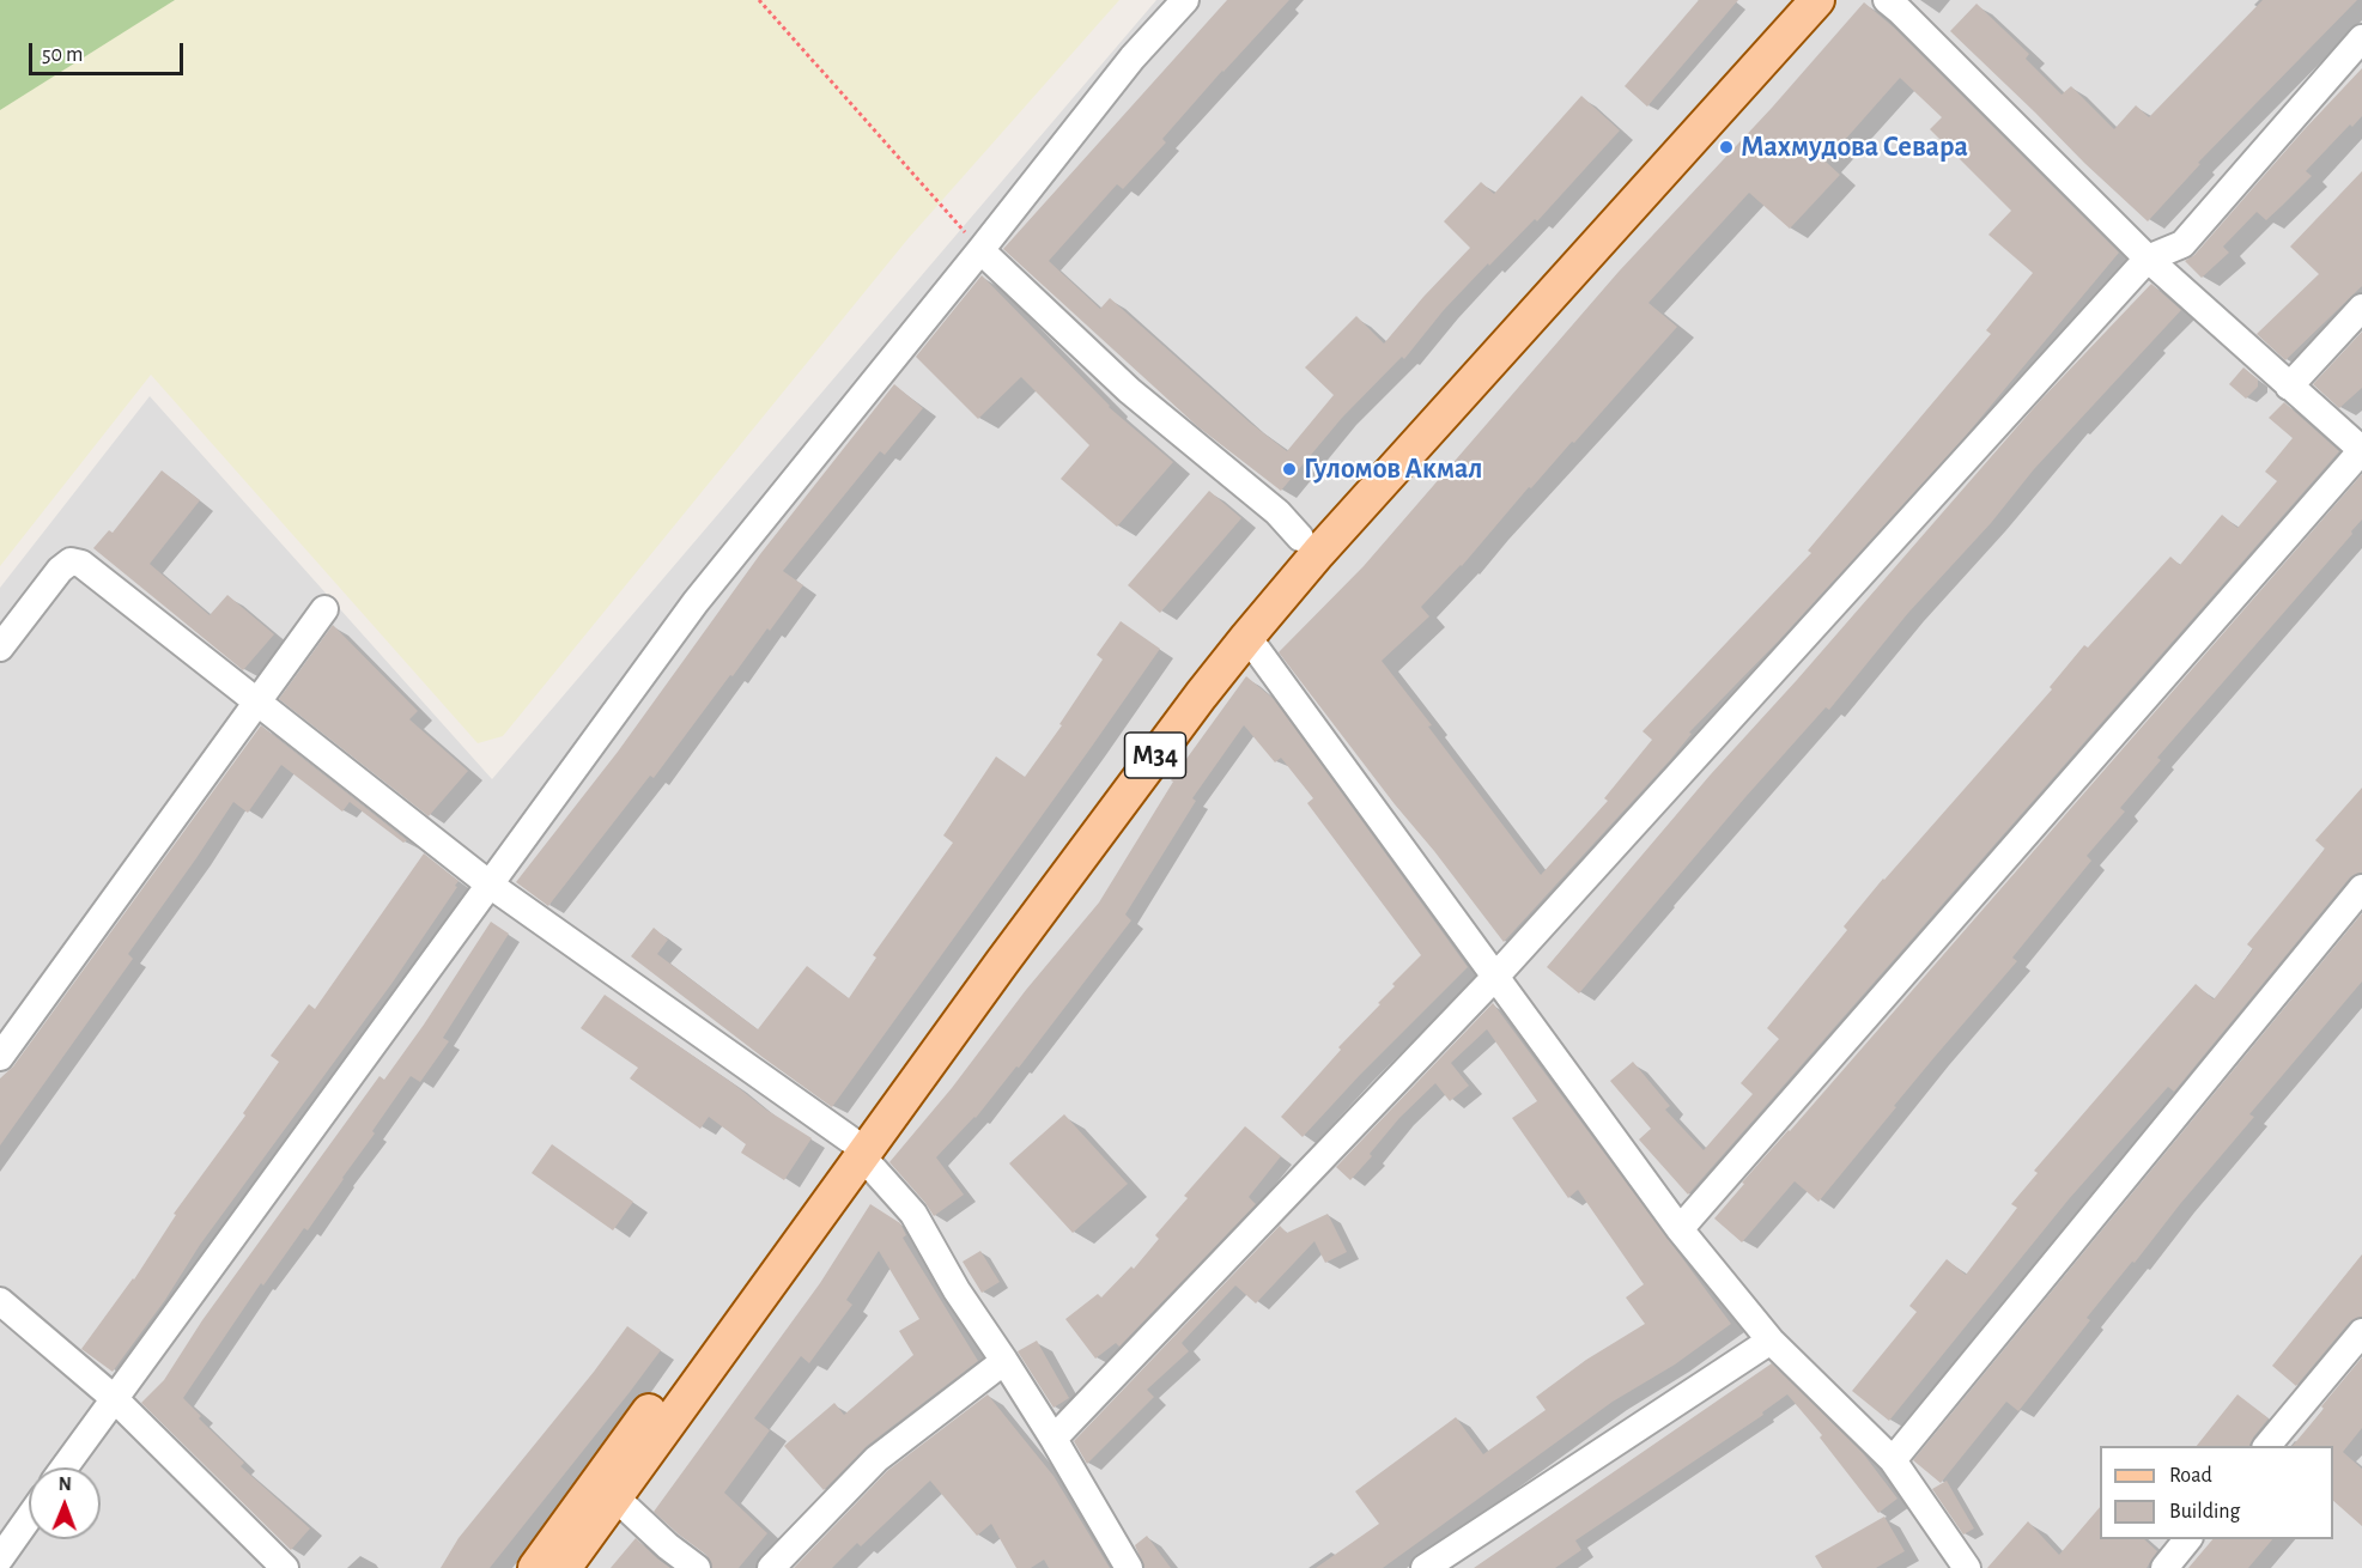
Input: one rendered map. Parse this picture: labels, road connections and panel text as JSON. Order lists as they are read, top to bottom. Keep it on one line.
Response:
{"streets":{"main road":["M34"]},"places":["Махмудова Севара","Гуломов Акмал"],"legend":["Road","Building"],"scale_bar":"50 m","north":"top"}
